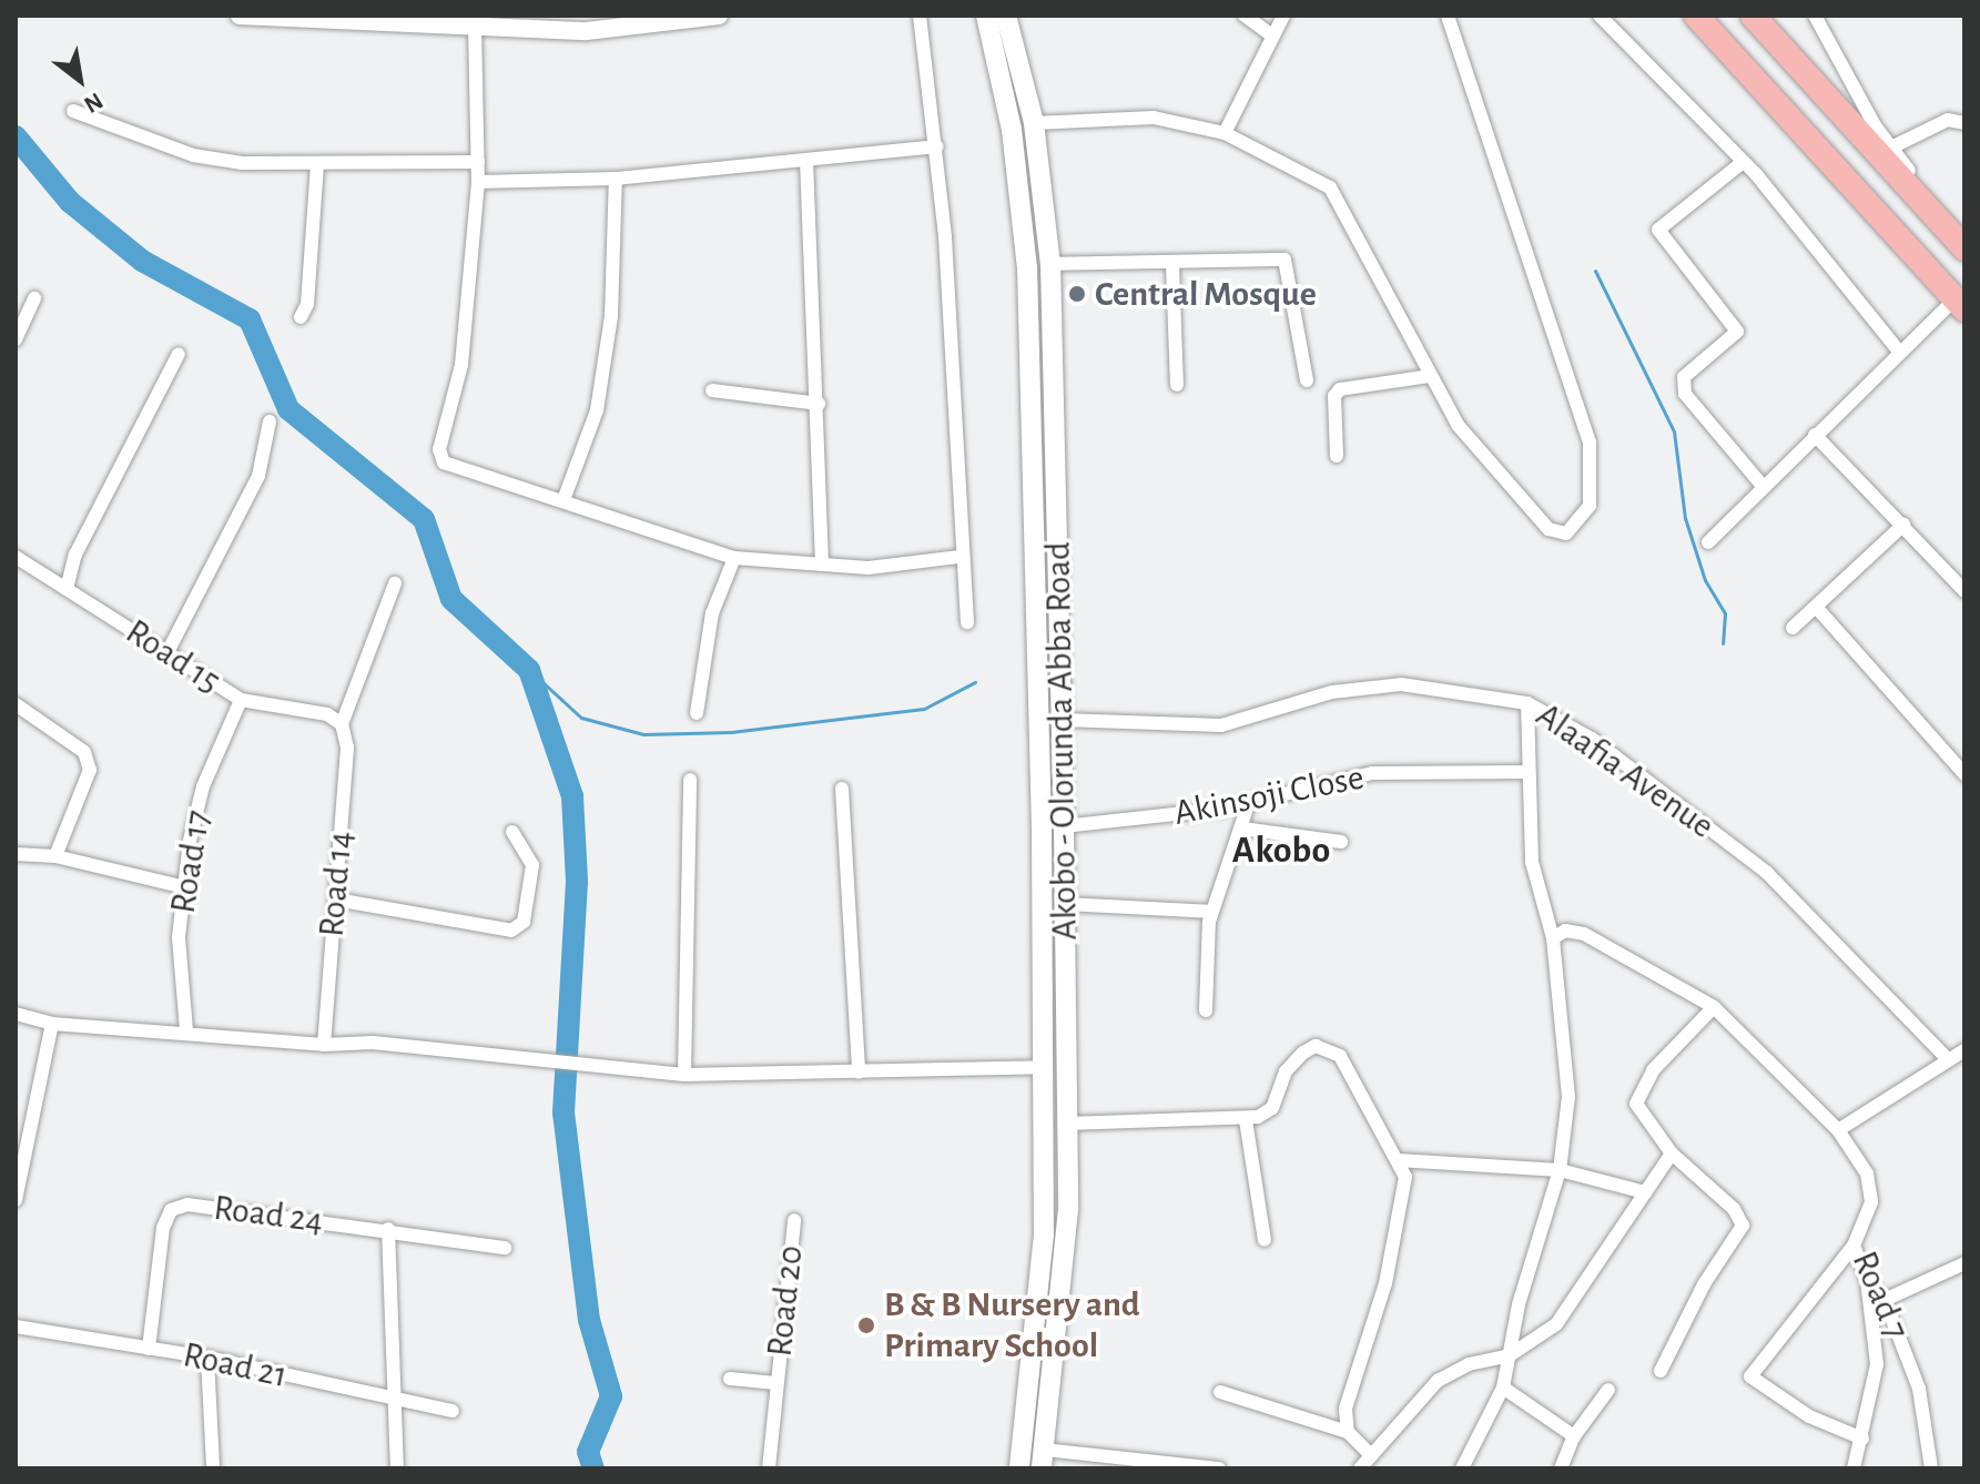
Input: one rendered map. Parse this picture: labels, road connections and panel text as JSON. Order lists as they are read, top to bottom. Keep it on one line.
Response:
{"streets":{"main road":["Akobo - Olorunda Abba Road"],"street":["Road 15","Alaafia Avenue","Akinsoji Close","Road 17","Road 14","Road 24","Road 7","Road 20","Road 21"]},"crossings":[["Road 15","Road 17"],["Road 15","Road 14"],["Akobo - Olorunda Abba Road","Alaafia Avenue"],["Akobo - Olorunda Abba Road","Akinsoji Close"],["Road 24","Road 21"]],"districts":["Akobo"],"places":["Central Mosque","B & B Nursery and Primary School"],"north":"bottom right"}
